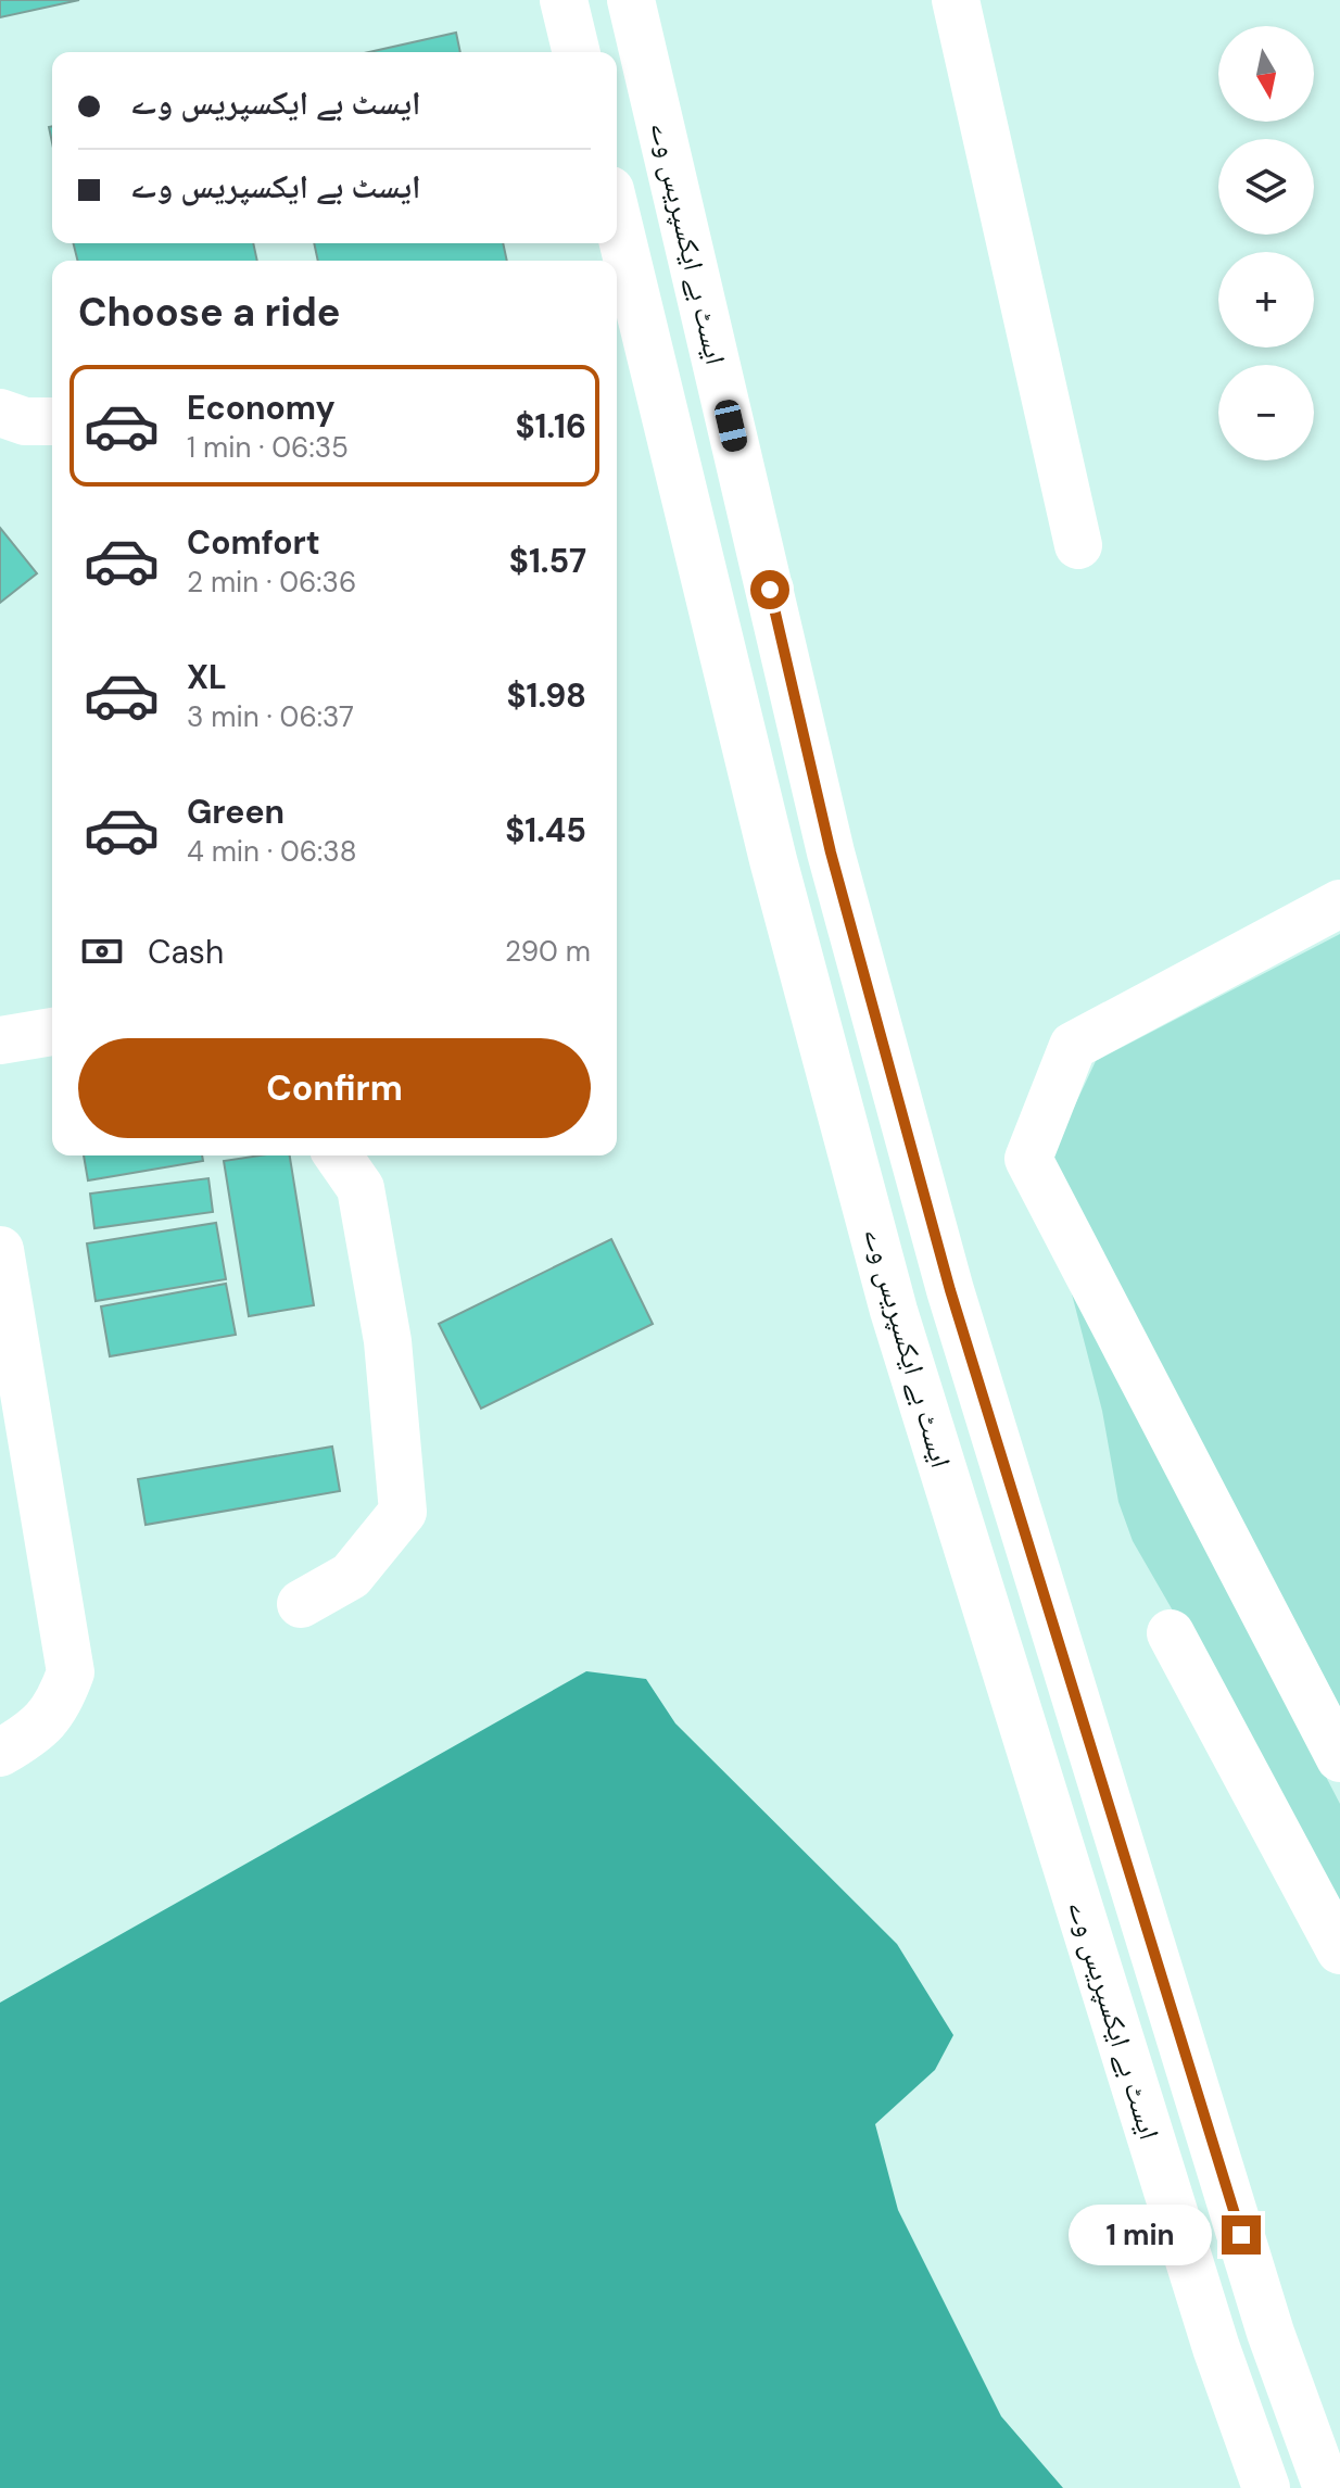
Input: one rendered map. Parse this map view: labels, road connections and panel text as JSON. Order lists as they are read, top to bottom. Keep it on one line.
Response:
{"streets":{"main road":["ایسٹ بے ایکسپریس وے"]},"north":"bottom","page":{"map_buttons":["+","−"],"banner":["ایسٹ بے ایکسپریس وے","ایسٹ بے ایکسپریس وے"],"heading":"Choose a ride","list":[{"name":"Economy","note":"1 min · 06:35","value":"$1.16"},{"name":"Comfort","note":"2 min · 06:36","value":"$1.57"},{"name":"XL","note":"3 min · 06:37","value":"$1.98"},{"name":"Green","note":"4 min · 06:38","value":"$1.45"}],"pay":["Cash","290 m"],"buttons":"Confirm","bubble":"1 min"}}
